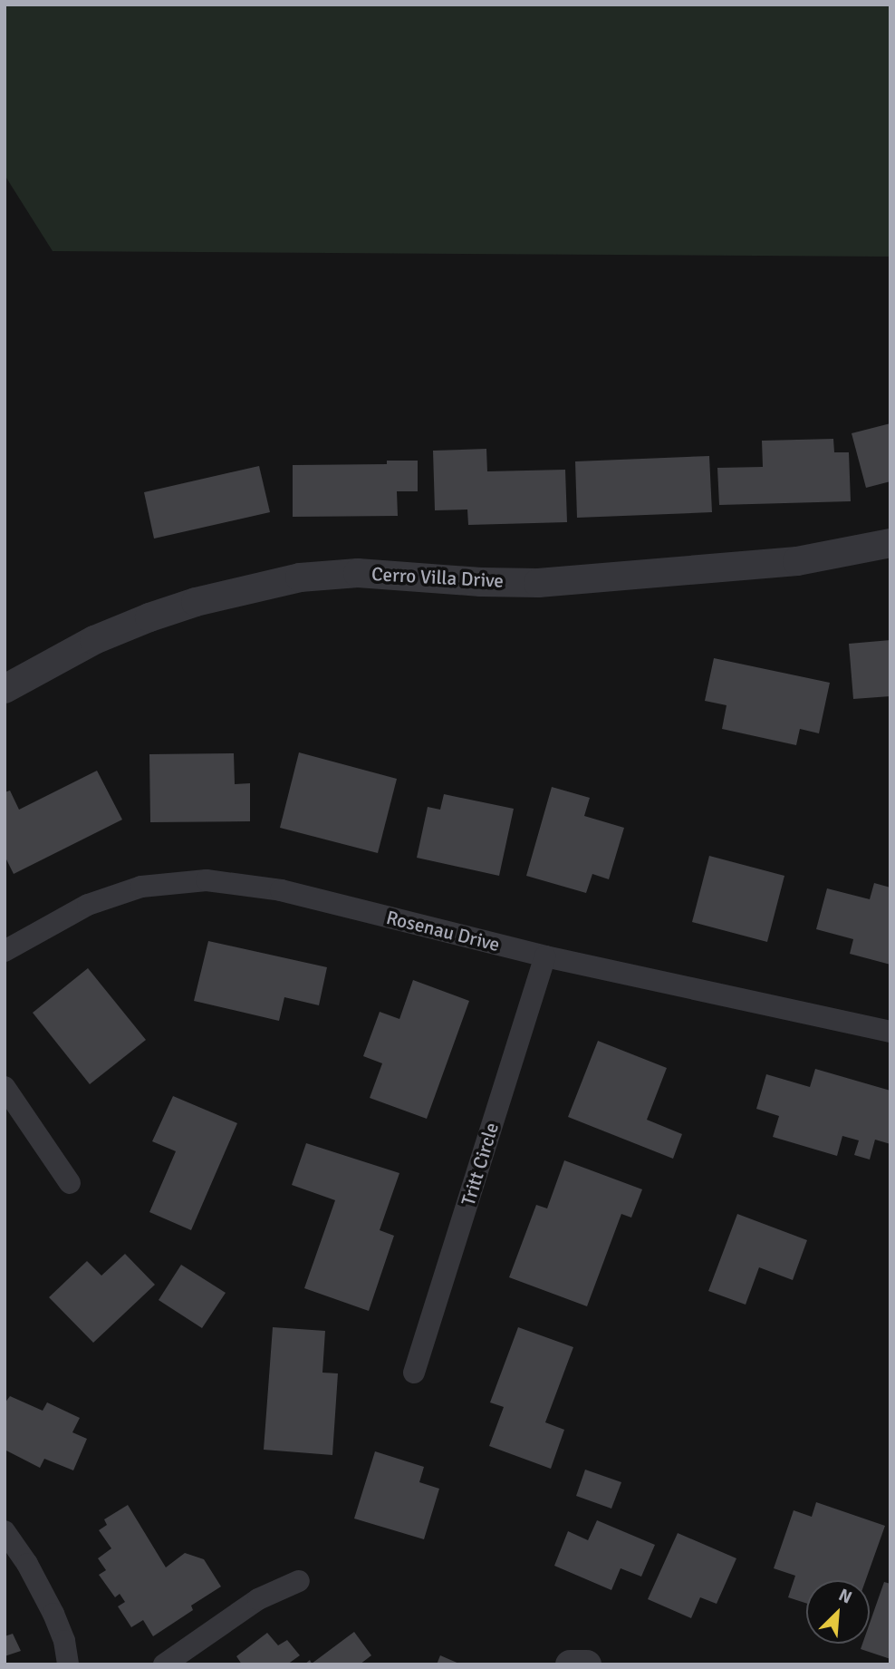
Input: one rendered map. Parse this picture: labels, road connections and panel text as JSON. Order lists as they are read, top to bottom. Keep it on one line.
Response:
{"streets":{"street":["Cerro Villa Drive","Rosenau Drive","Tritt Circle"]},"crossings":[["Rosenau Drive","Tritt Circle"]],"north":"top right"}
